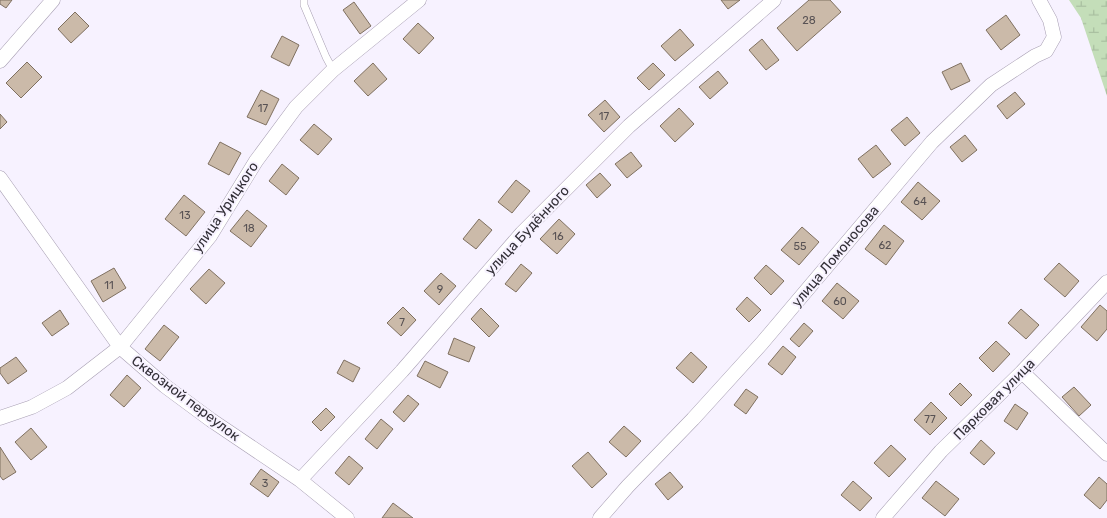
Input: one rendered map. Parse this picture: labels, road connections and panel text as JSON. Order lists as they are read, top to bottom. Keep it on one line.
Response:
{"streets":{"street":["улица Урицкого","улица Будённого","улица Ломоносова","Сквозной переулок","Парковая улица"]},"crossings":[["улица Урицкого","Сквозной переулок"],["улица Будённого","Сквозной переулок"]],"house_numbers":["28","17","17","64","13","18","16","62","55","11","9","60","7","77","3"]}
